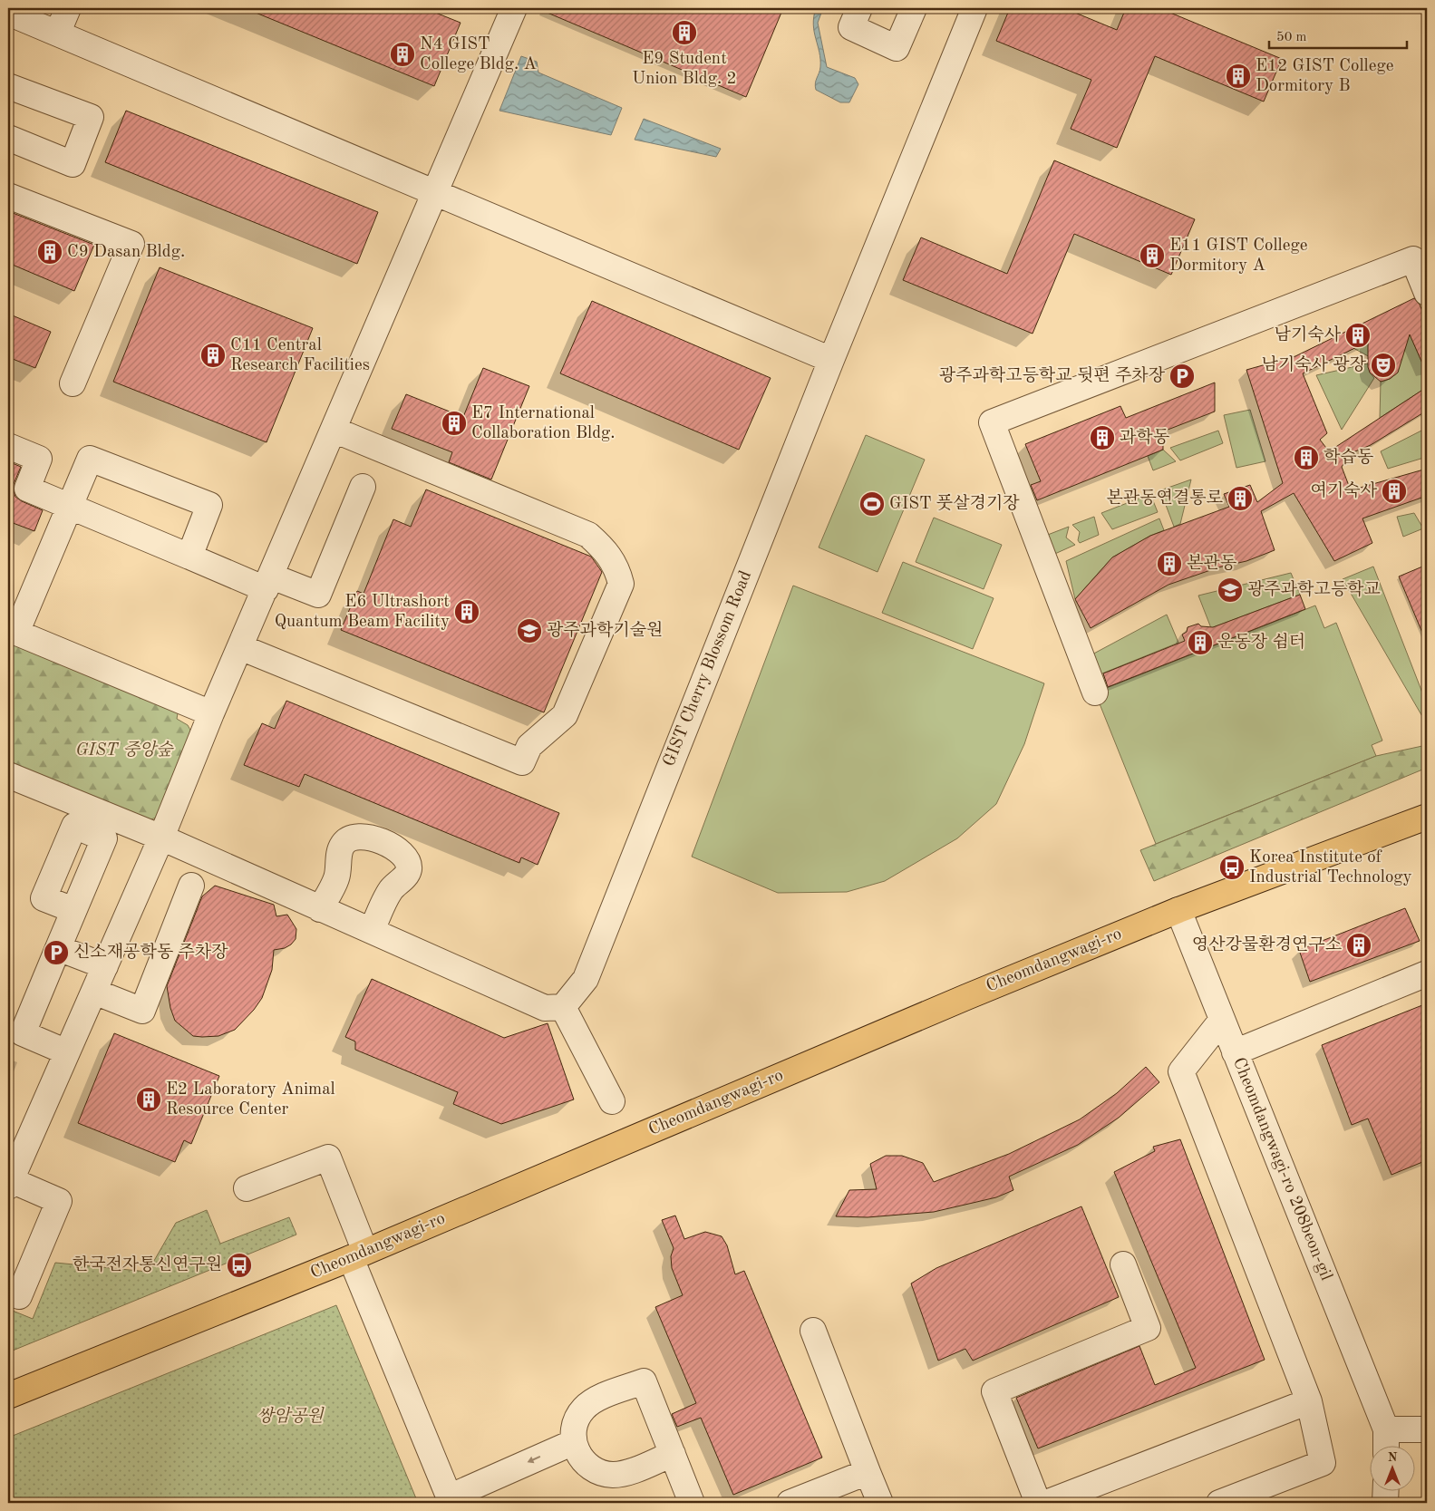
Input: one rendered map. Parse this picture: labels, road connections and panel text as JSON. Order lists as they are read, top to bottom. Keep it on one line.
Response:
{"streets":{"main road":["Cheomdangwagi-ro"],"street":["GIST Cherry Blossom Road","Cheomdangwagi-ro 208beon-gil"]},"crossings":[["Cheomdangwagi-ro","Cheomdangwagi-ro 208beon-gil"]],"parks":["GIST 중앙숲","쌍암공원"],"places":{"building":["E9 Student Union Bldg. 2","N4 GIST College Bldg. A","E12 GIST College Dormitory B","C9 Dasan Bldg.","E11 GIST College Dormitory A","남기숙사","C11 Central Research Facilities","E7 International Collaboration Bldg.","과학동","학습동","여기숙사","본관동연결통로","본관동","E6 Ultrashort Quantum Beam Facility","운동장 쉼터","영산강물환경연구소","E2 Laboratory Animal Resource Center"],"theatre":["남기숙사 광장"],"parking":["광주과학고등학교 뒷편 주차장","신소재공학동 주차장"],"sports":["GIST 풋살경기장"],"school or university":["광주과학고등학교","광주과학기술원"],"bus stop":["Korea Institute of Industrial Technology","한국전자통신연구원"]},"scale_bar":"50 m","north":"top"}
